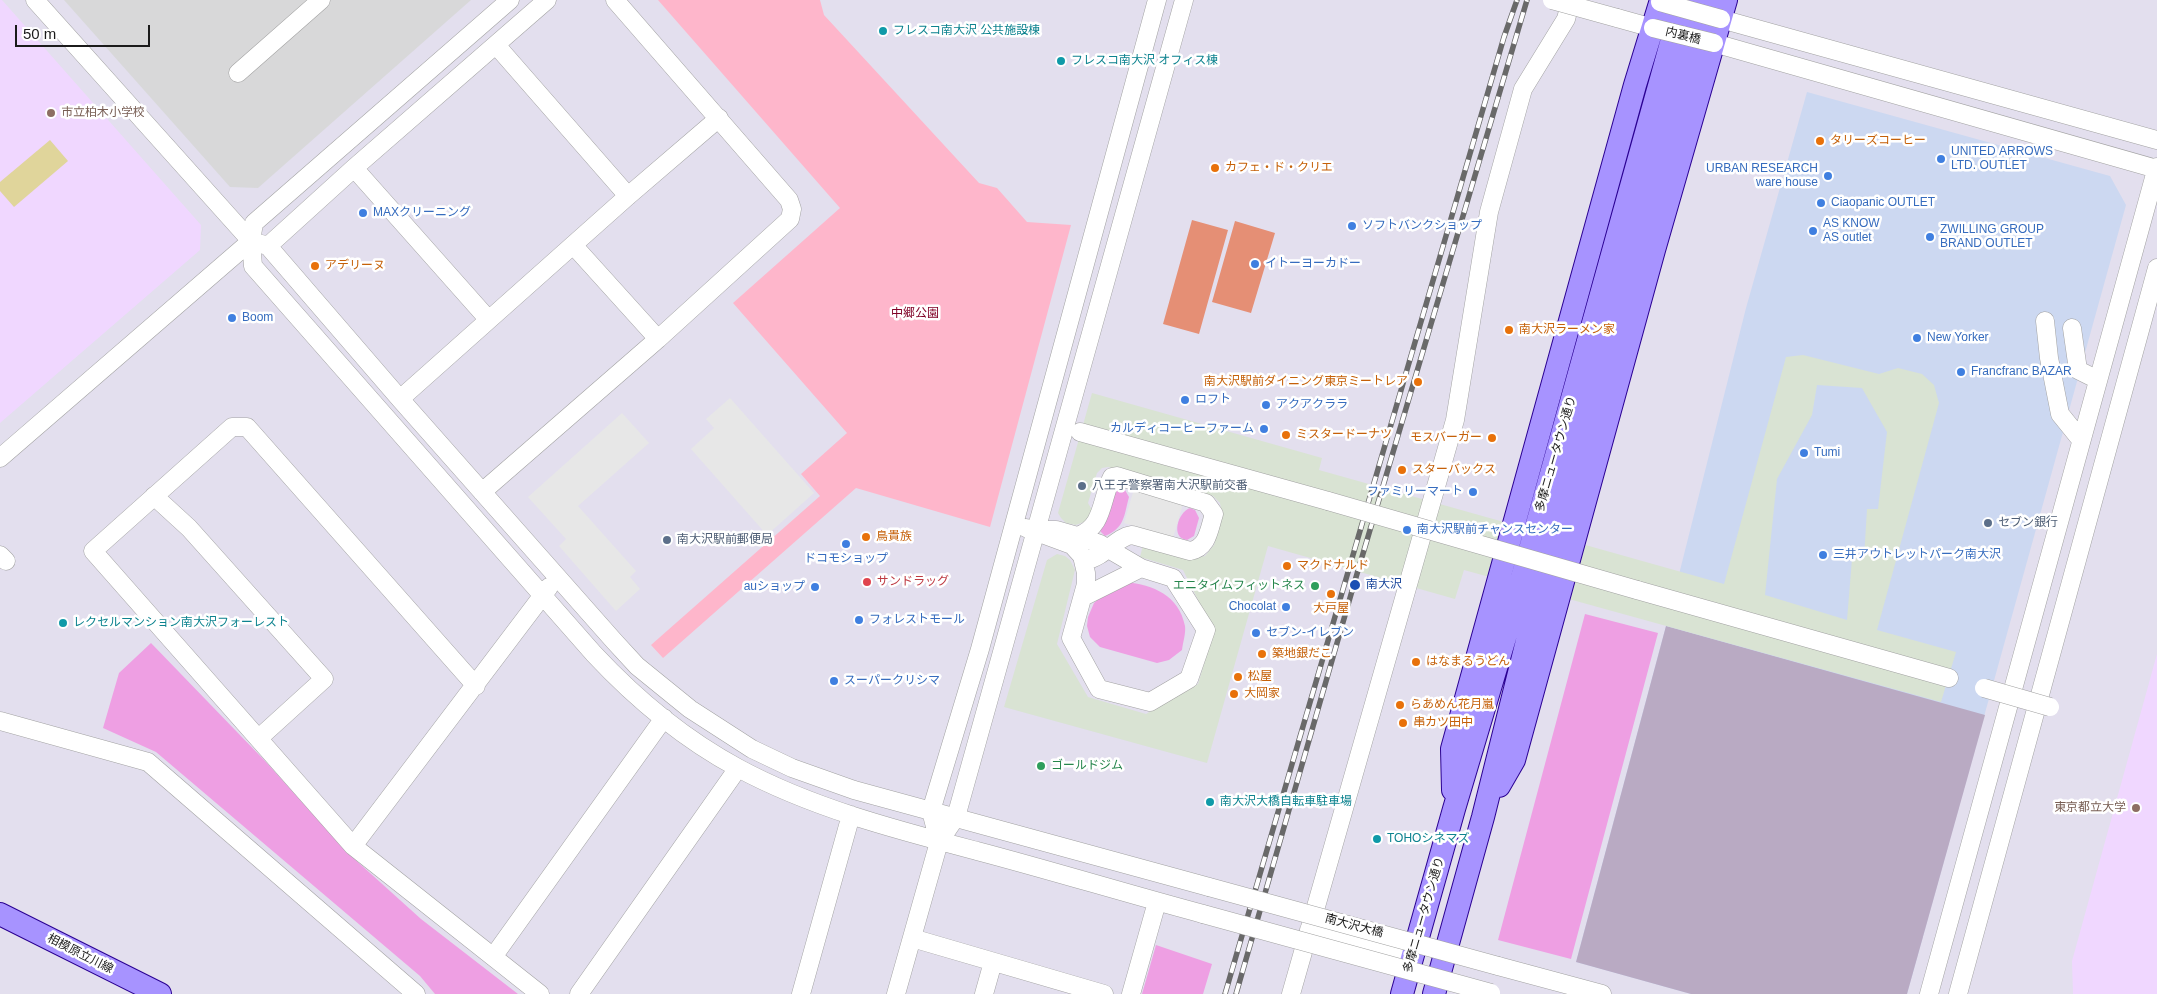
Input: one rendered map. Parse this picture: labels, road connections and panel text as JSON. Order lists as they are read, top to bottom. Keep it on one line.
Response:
{"streets":{"main road":["多摩ニュータウン通り","相模原立川線"],"street":["内裏橋","南大沢大橋"]},"parks":["中郷公園"],"places":["フレスコ南大沢 公共施設棟","フレスコ南大沢 オフィス棟","市立柏木小学校","タリーズコーヒー","UNITED ARROWS LTD. OUTLET","カフェ・ド・クリエ","URBAN RESEARCH ware house","Ciaopanic OUTLET","MAXクリーニング","ソフトバンクショップ","AS KNOW AS outlet","ZWILLING GROUP BRAND OUTLET","イトーヨーカドー","アデリーヌ","Boom","南大沢ラーメン家","New Yorker","Francfranc BAZAR","南大沢駅前ダイニング東京ミートレア","ロフト","アクアクララ","カルディコーヒーファーム","ミスタードーナツ","モスバーガー","Tumi","スターバックス","八王子警察署南大沢駅前交番","ファミリーマート","セブン銀行","南大沢駅前チャンスセンター","鳥貴族","南大沢駅前郵便局","ドコモショップ","三井アウトレットパーク南大沢","マクドナルド","サンドラッグ","南大沢","エニタイムフィットネス","auショップ","大戸屋","Chocolat","フォレストモール","レクセルマンション南大沢フォーレスト","セブン-イレブン","築地銀だこ","はなまるうどん","松屋","スーパークリシマ","大岡家","らあめん花月嵐","串カツ田中","ゴールドジム","南大沢大橋自転車駐車場","東京都立大学","TOHOシネマズ"],"scale_bar":"50 m"}
